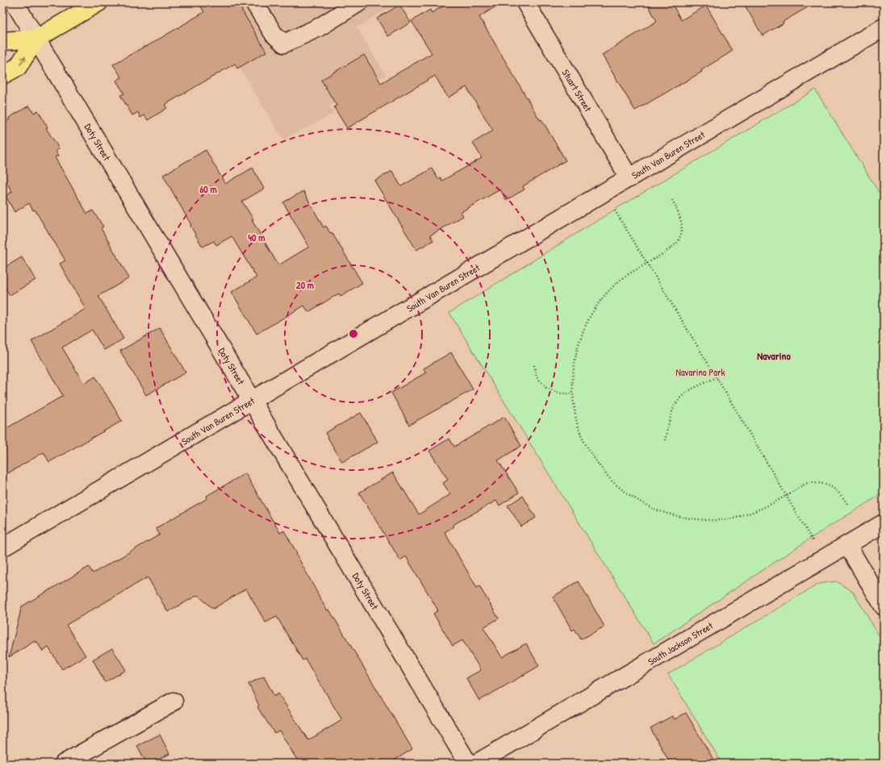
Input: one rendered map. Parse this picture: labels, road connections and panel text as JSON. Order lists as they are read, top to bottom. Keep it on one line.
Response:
{"streets":{"street":["Stuart Street","Doty Street","South Van Buren Street","South Jackson Street"]},"crossings":[["Stuart Street","South Van Buren Street"],["Doty Street","South Van Buren Street"]],"districts":["Navarino"],"parks":["Navarino Park"],"rings":["60 m","40 m","20 m"]}
